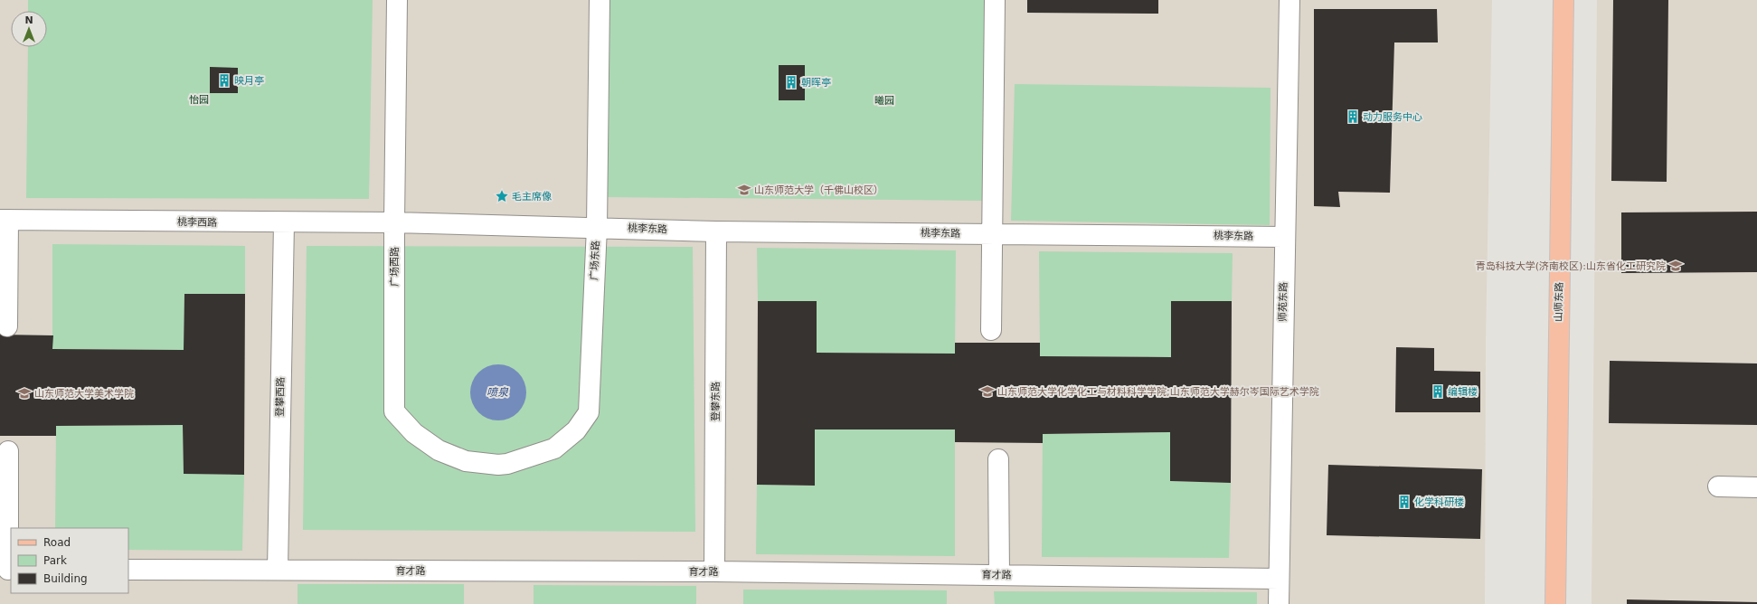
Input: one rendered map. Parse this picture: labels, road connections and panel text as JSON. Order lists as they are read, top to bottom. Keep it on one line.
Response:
{"streets":{"main road":["山师东路"],"lane":["桃李西路","桃李东路","广场东路","广场西路","师苑东路","登攀西路","登攀东路","育才路"]},"crossings":[["桃李西路","桃李东路"],["桃李西路","广场西路"],["桃李西路","登攀西路"],["桃李东路","广场东路"],["桃李东路","广场西路"],["桃李东路","师苑东路"],["桃李东路","登攀东路"],["广场东路","广场西路"],["师苑东路","育才路"],["登攀西路","育才路"],["登攀东路","育才路"]],"water":["喷泉"],"parks":["怡园","曦园"],"places":{"building":["映月亭","朝晖亭","动力服务中心","编辑楼","化学科研楼"],"school or university":["山东师范大学（千佛山校区）","青岛科技大学(济南校区):山东省化工研究院","山东师范大学化学化工与材料科学学院;山东师范大学赫尔岑国际艺术学院","山东师范大学美术学院"],"place":["毛主席像"]},"legend":["Road","Park","Building"],"north":"top"}
